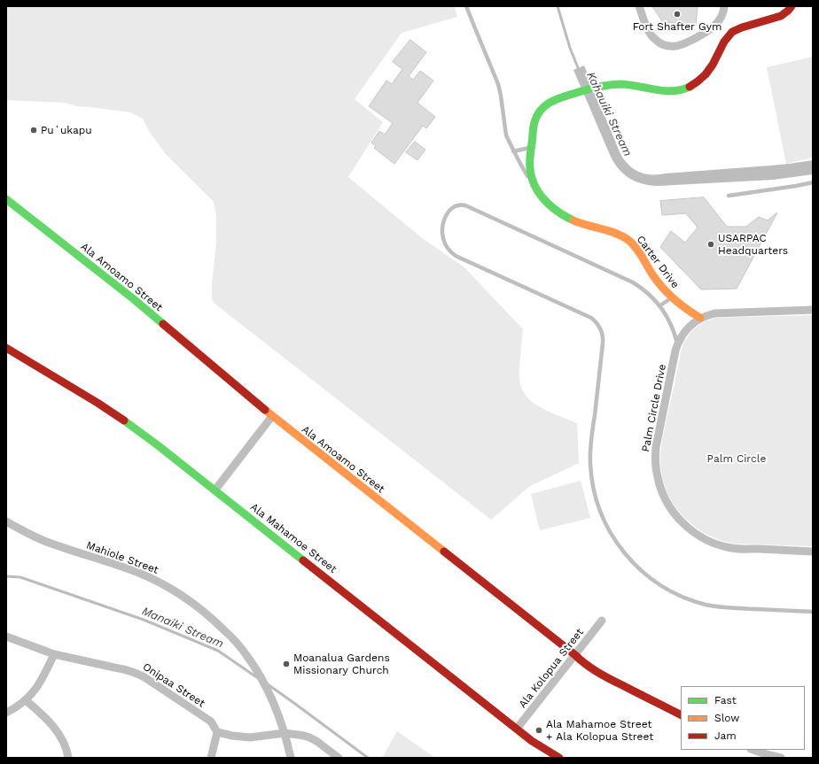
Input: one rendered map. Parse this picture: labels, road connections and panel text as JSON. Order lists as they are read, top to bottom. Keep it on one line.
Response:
{"streets":{"street":["Carter Drive","Ala Amoamo Street","Palm Circle Drive","Ala Mahamoe Street","Mahiole Street","Ala Kolopua Street","Onipaa Street"]},"crossings":[["Carter Drive","Palm Circle Drive"],["Ala Amoamo Street","Ala Kolopua Street"],["Ala Mahamoe Street","Ala Kolopua Street"]],"water":["Kahauiki Stream","Manaiki Stream"],"parks":["Palm Circle"],"places":["Fort Shafter Gym","Puʻukapu","USARPAC Headquarters","Moanalua Gardens Missionary Church","Ala Mahamoe Street + Ala Kolopua Street"],"legend":["Fast","Slow","Jam"]}
